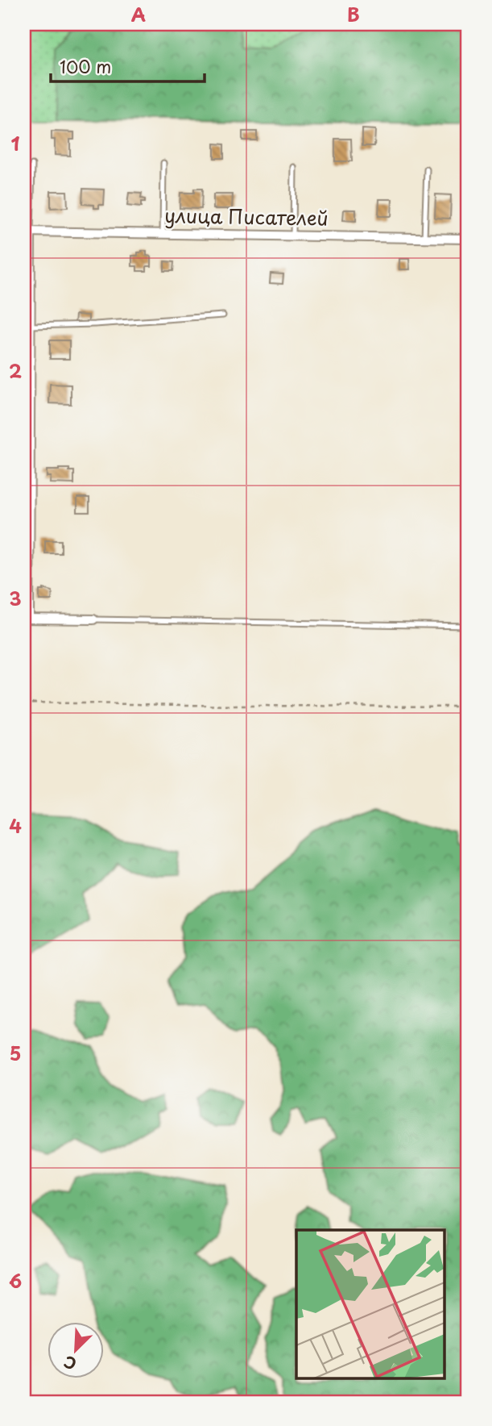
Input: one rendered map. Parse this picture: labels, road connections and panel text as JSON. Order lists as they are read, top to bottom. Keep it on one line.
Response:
{"streets":{"street":["улица Писателей"]},"scale_bar":"100 m","north":"bottom left","grid":{"columns":["A","B"],"rows":["1","2","3","4","5","6"]}}
